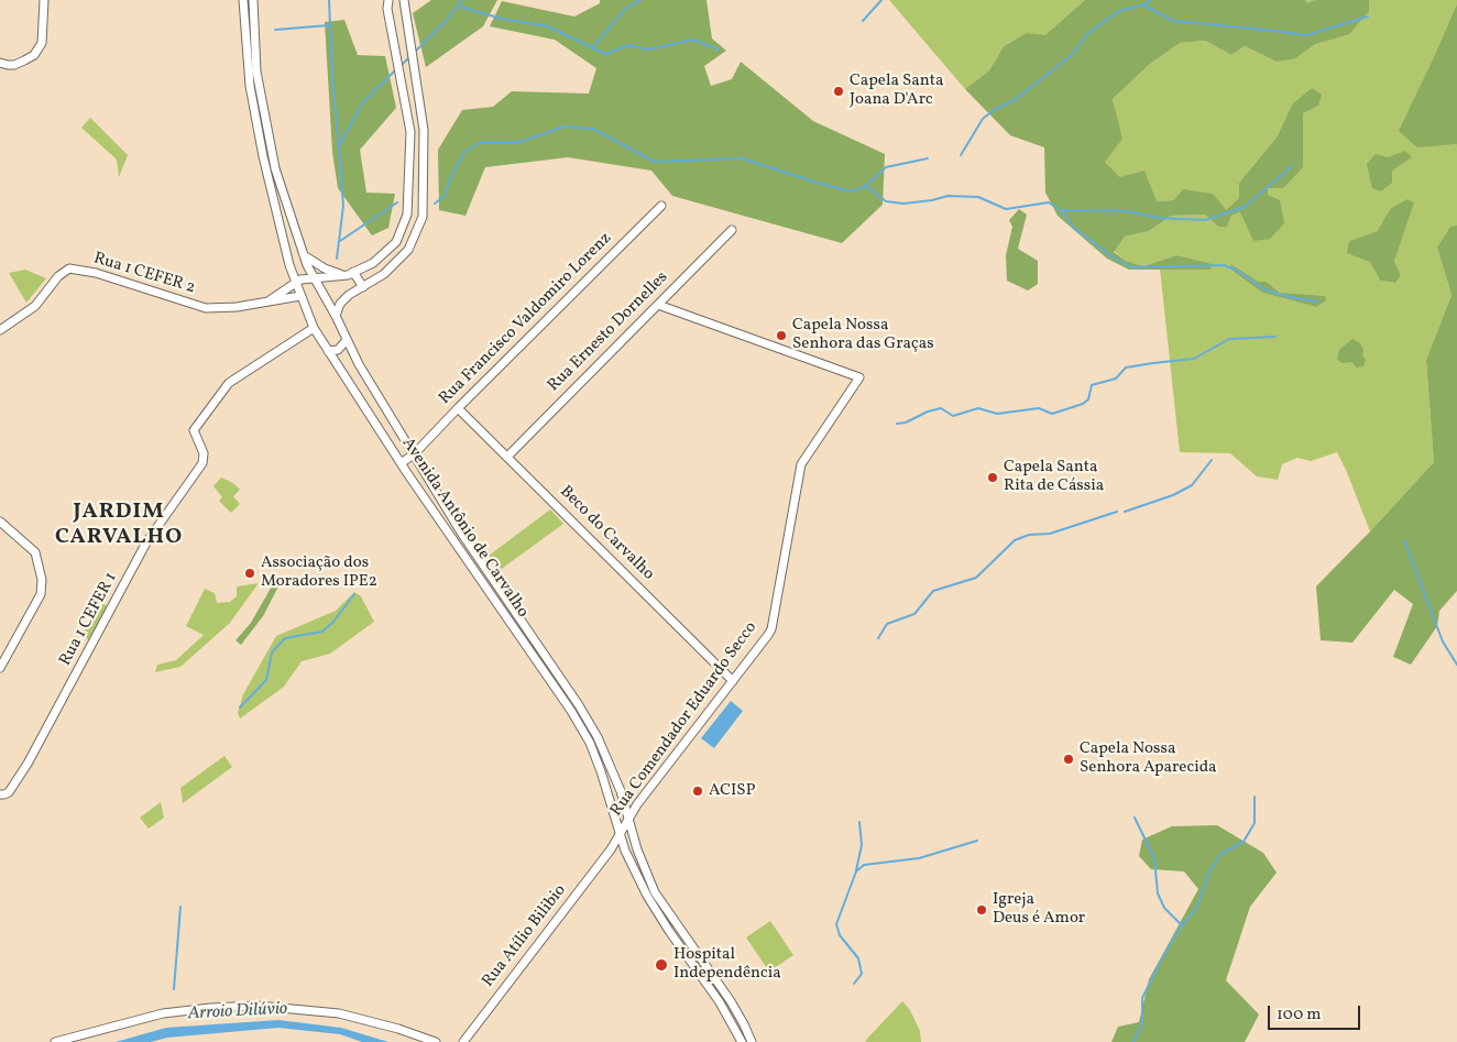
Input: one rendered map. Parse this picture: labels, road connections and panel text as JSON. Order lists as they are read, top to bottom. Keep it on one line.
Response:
{"streets":{"street":["Rua 1 CEFER 2","Rua Francisco Valdomiro Lorenz","Rua Ernesto Dornelles","Avenida Antônio de Carvalho","Beco do Carvalho","Rua 1 CEFER 1","Rua Comendador Eduardo Secco","Rua Atílio Bilibio"]},"crossings":[["Rua 1 CEFER 2","Avenida Antônio de Carvalho"],["Rua Francisco Valdomiro Lorenz","Avenida Antônio de Carvalho"],["Rua Francisco Valdomiro Lorenz","Beco do Carvalho"],["Rua Ernesto Dornelles","Beco do Carvalho"],["Rua Ernesto Dornelles","Rua Comendador Eduardo Secco"],["Avenida Antônio de Carvalho","Rua 1 CEFER 1"],["Avenida Antônio de Carvalho","Rua Comendador Eduardo Secco"],["Avenida Antônio de Carvalho","Rua Atílio Bilibio"],["Beco do Carvalho","Rua Comendador Eduardo Secco"],["Rua Comendador Eduardo Secco","Rua Atílio Bilibio"]],"districts":["JARDIM CARVALHO"],"water":["Arroio Dilúvio"],"places":["Capela Santa Joana D'Arc","Capela Nossa Senhora das Graças","Capela Santa Rita de Cássia","Associação dos Moradores IPE2","Capela Nossa Senhora Aparecida","ACISP","Igreja Deus é Amor","Hospital Independência"],"scale_bar":"100 m"}
